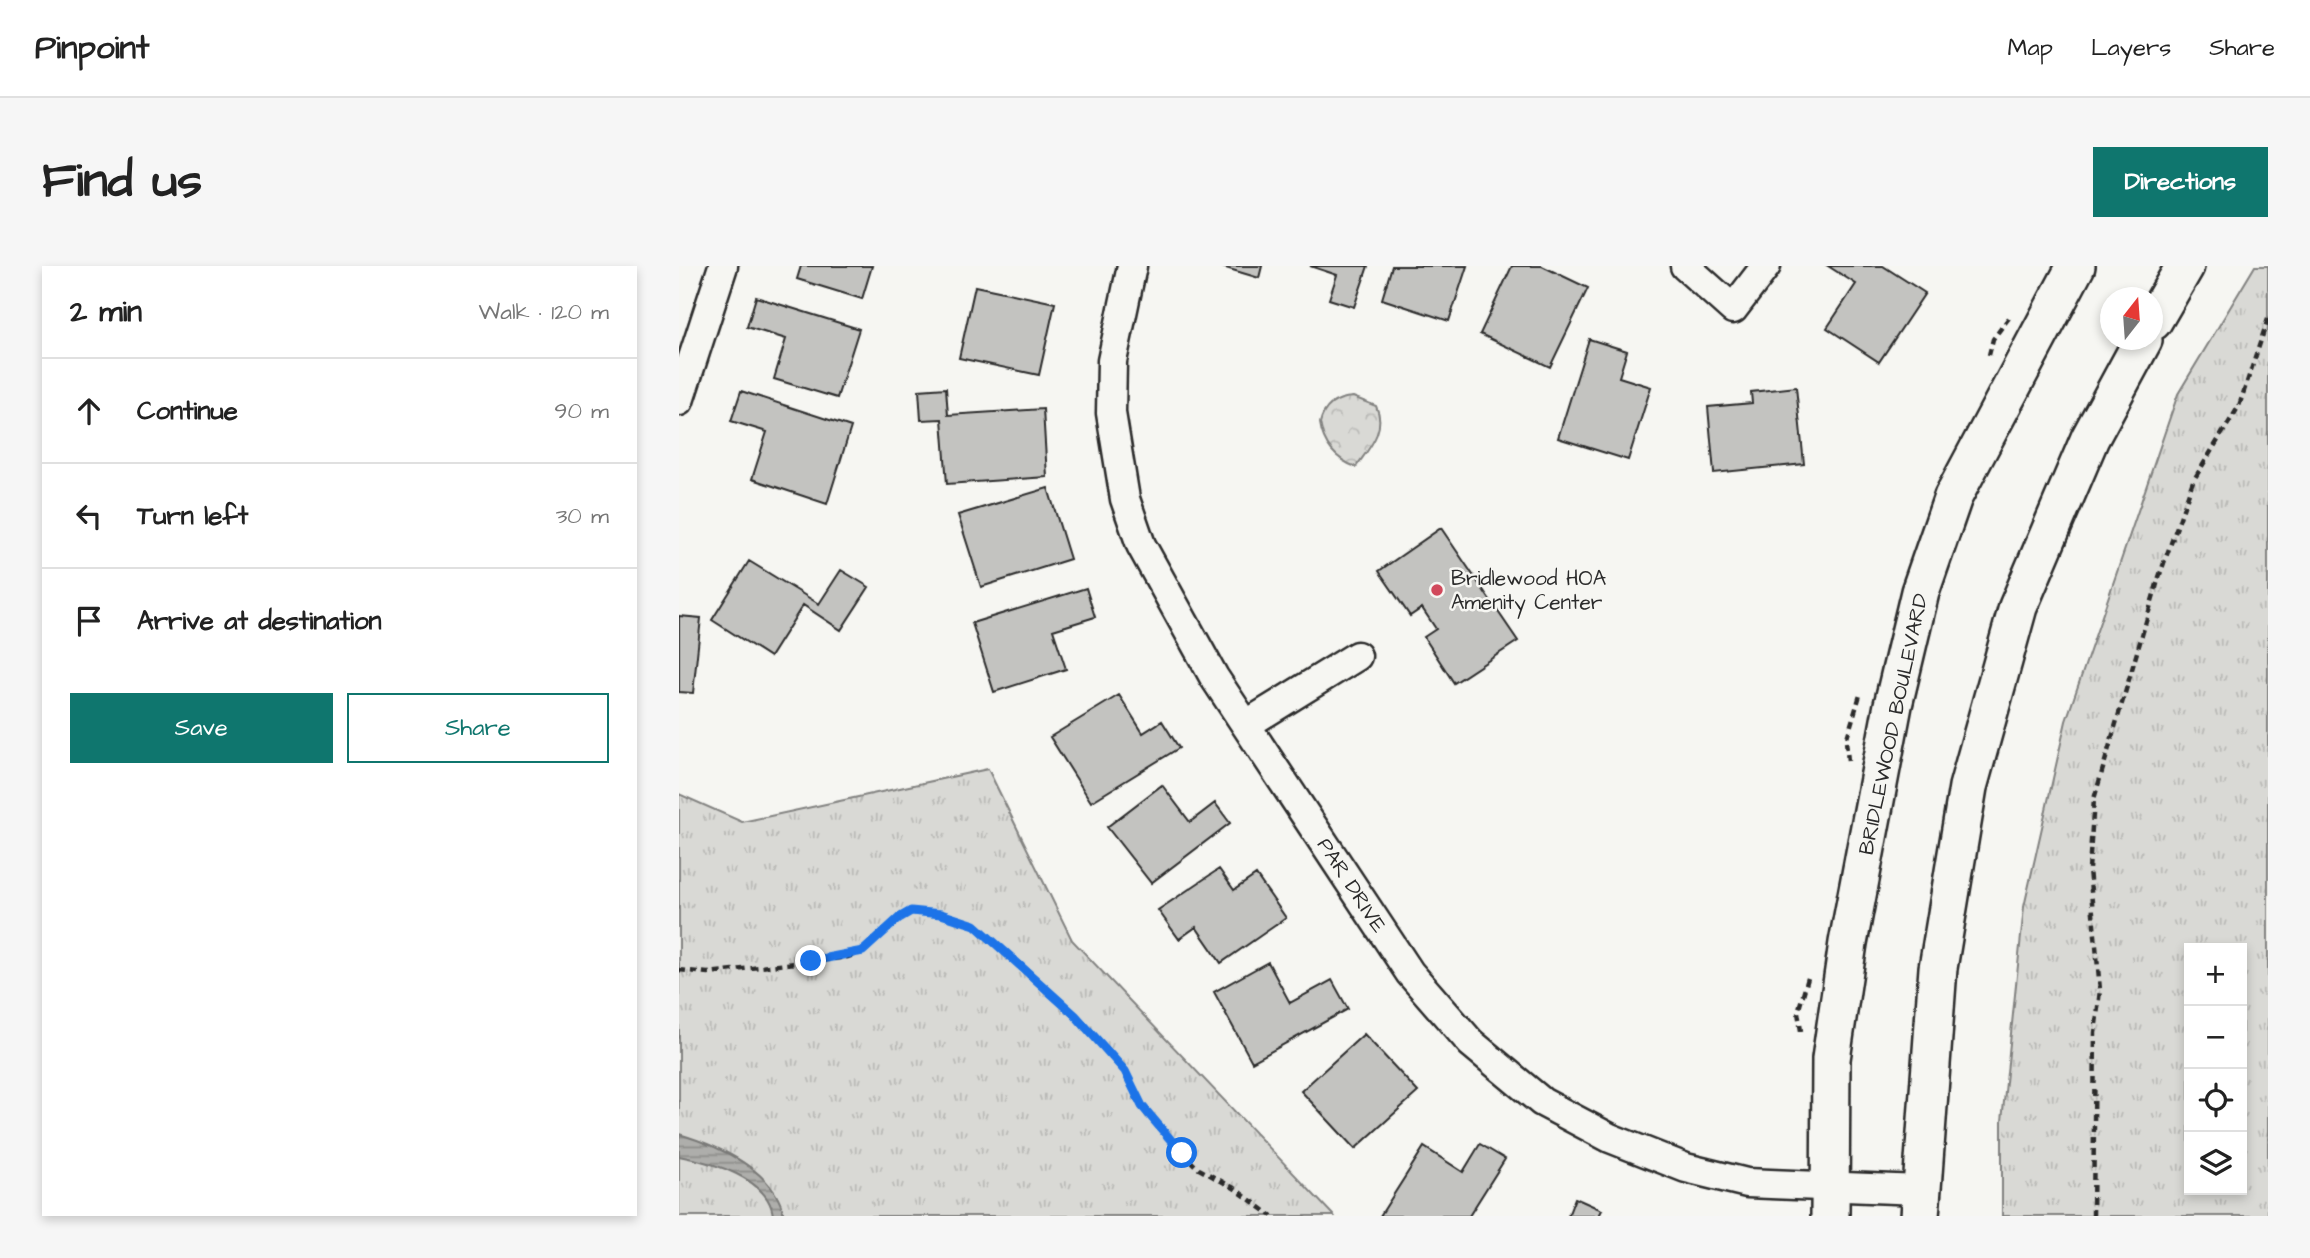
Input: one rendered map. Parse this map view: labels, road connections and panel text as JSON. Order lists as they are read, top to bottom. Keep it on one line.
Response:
{"streets":{"main road":["BRIDLEWOOD BOULEVARD"],"street":["PAR DRIVE"]},"crossings":[["BRIDLEWOOD BOULEVARD","PAR DRIVE"]],"places":["Bridlewood HOA Amenity Center"],"north":"top","page":{"header":"Pinpoint","nav":["Map","Layers","Share"],"buttons":["Directions",["Save","Share"]],"title":"Find us","heading":["2 min","Walk · 120 m"],"list":[["Continue","90 m"],["Turn left","30 m"],"Arrive at destination"],"map_buttons":["+","−"]}}
